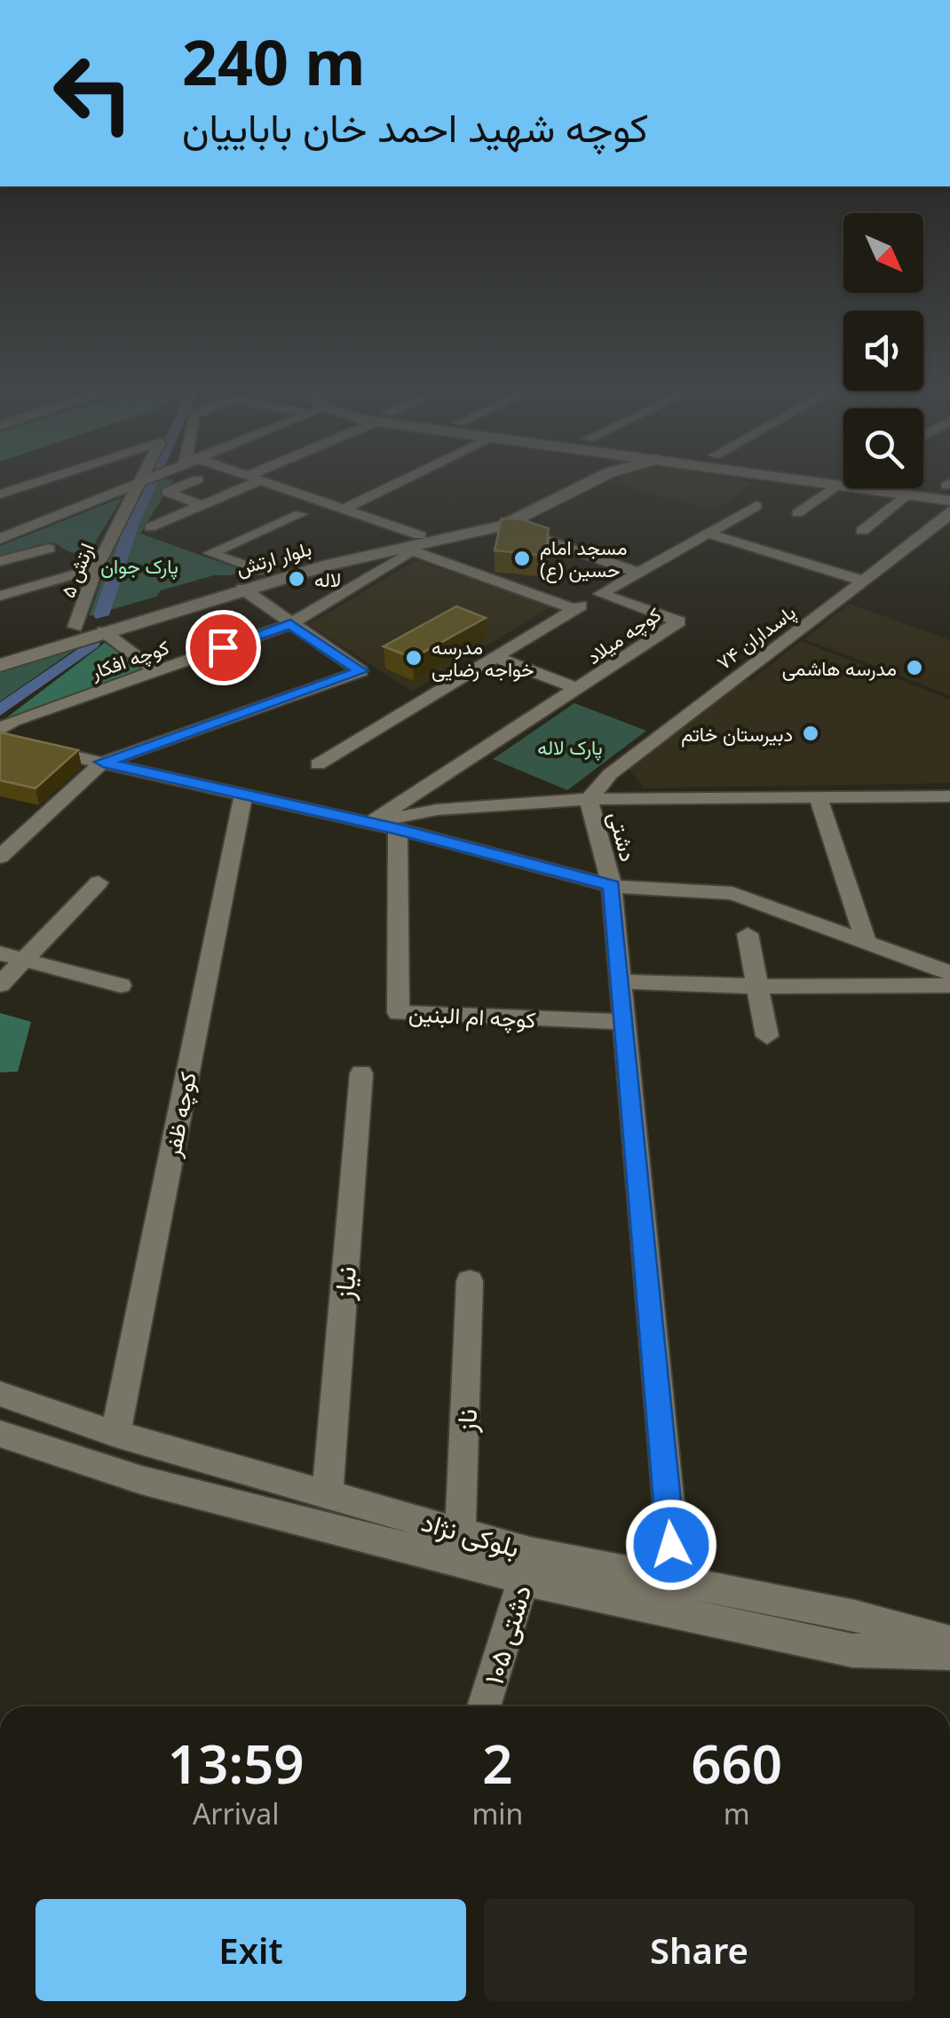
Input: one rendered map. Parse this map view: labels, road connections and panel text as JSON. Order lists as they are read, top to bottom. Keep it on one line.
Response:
{"streets":{"main road":["بلوار ارتش"],"street":["ارتش ۵","کوچه میلاد","پاسداران ۷۴","کوچه افکار","دشتی","کوچه ام البنین","کوچه ظفر","نیاز","ناز","بلوکی نژاد","دشتی ۱۰۵"]},"crossings":[["بلوار ارتش","ارتش ۵"],["بلوار ارتش","کوچه افکار"],["پاسداران ۷۴","دشتی"],["دشتی","کوچه ام البنین"],["دشتی","بلوکی نژاد"],["کوچه ظفر","بلوکی نژاد"],["نیاز","بلوکی نژاد"],["ناز","بلوکی نژاد"],["بلوکی نژاد","دشتی ۱۰۵"]],"parks":["پارک جوان","پارک لاله"],"places":["مسجد امام حسین (ع)","لاله","مدرسه خواجه رضایی","مدرسه هاشمی","دبیرستان خاتم"],"north":"bottom right","page":{"turn":["240 m","کوچه شهید احمد خان باباییان"],"eta":["13:59","Arrival","2","min","660","m"],"buttons":["Exit","Share"]}}
